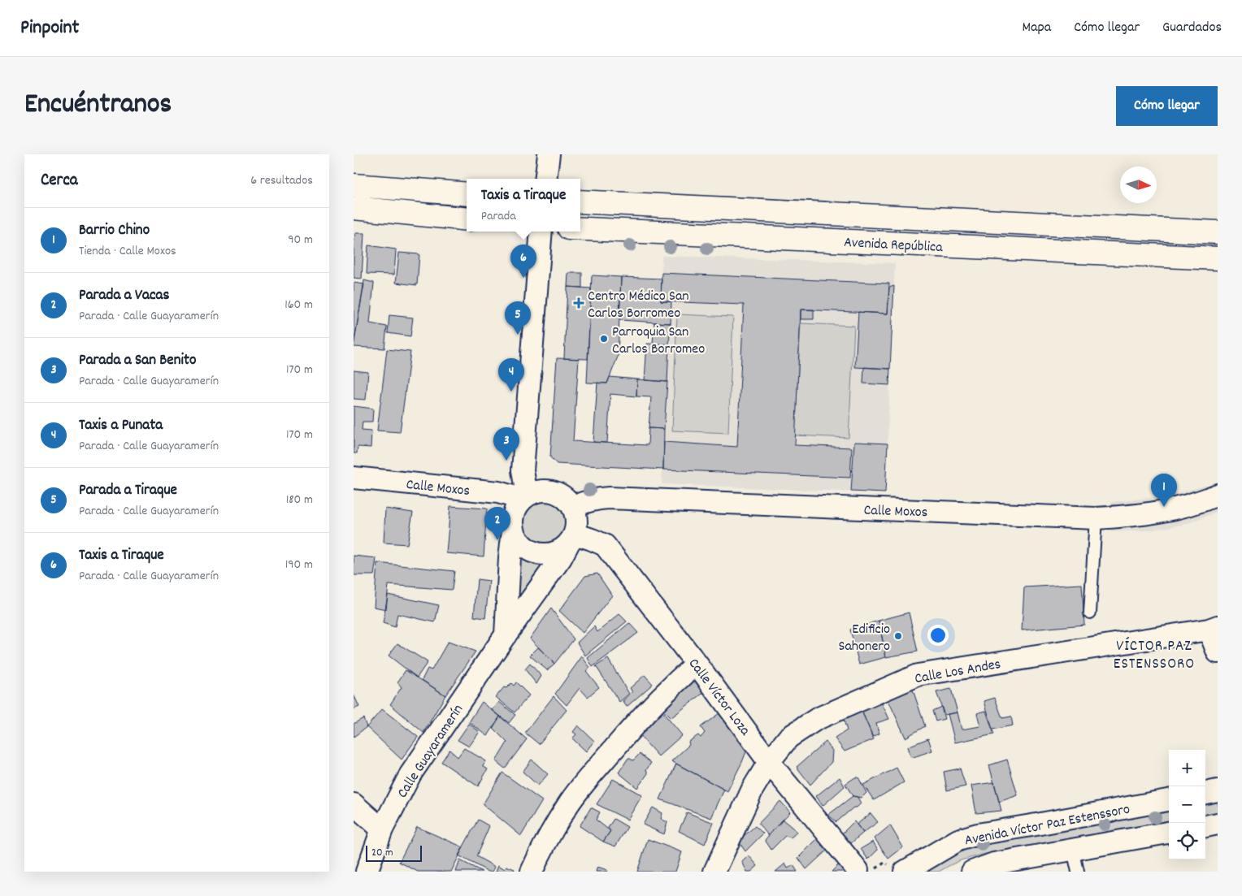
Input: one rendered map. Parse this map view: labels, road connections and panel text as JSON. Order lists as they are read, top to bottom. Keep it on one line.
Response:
{"streets":{"main road":["Avenida República"],"street":["Calle Moxos","Calle Los Andes","Calle Víctor Loza","Calle Guayaramerín","Avenida Víctor Paz Estenssoro"]},"crossings":[["Calle Moxos","Calle Víctor Loza"],["Calle Moxos","Calle Guayaramerín"],["Calle Los Andes","Calle Víctor Loza"],["Calle Víctor Loza","Calle Guayaramerín"]],"districts":["VÍCTOR PAZ ESTENSSORO"],"places":{"health":["Centro Médico San Carlos Borromeo"],"other":["Parroquia San Carlos Borromeo","Edificio Sahonero"]},"scale_bar":"20 m","north":"right","page":{"header":"Pinpoint","nav":["Mapa","Cómo llegar","Guardados"],"title":"Encuéntranos","buttons":"Cómo llegar","heading":["Cerca","6 resultados"],"popup":["Taxis a Tiraque","Parada"],"list":[{"mark":"1","name":"Barrio Chino","note":"Tienda · Calle Moxos","value":"90 m"},{"mark":"2","name":"Parada a Vacas","note":"Parada · Calle Guayaramerín","value":"160 m"},{"mark":"3","name":"Parada a San Benito","note":"Parada · Calle Guayaramerín","value":"170 m"},{"mark":"4","name":"Taxis a Punata","note":"Parada · Calle Guayaramerín","value":"170 m"},{"mark":"5","name":"Parada a Tiraque","note":"Parada · Calle Guayaramerín","value":"180 m"},{"mark":"6","name":"Taxis a Tiraque","note":"Parada · Calle Guayaramerín","value":"190 m"}],"pins":["6","5","4","3","1","2"],"map_buttons":["+","−"],"scale":"20 m"}}
